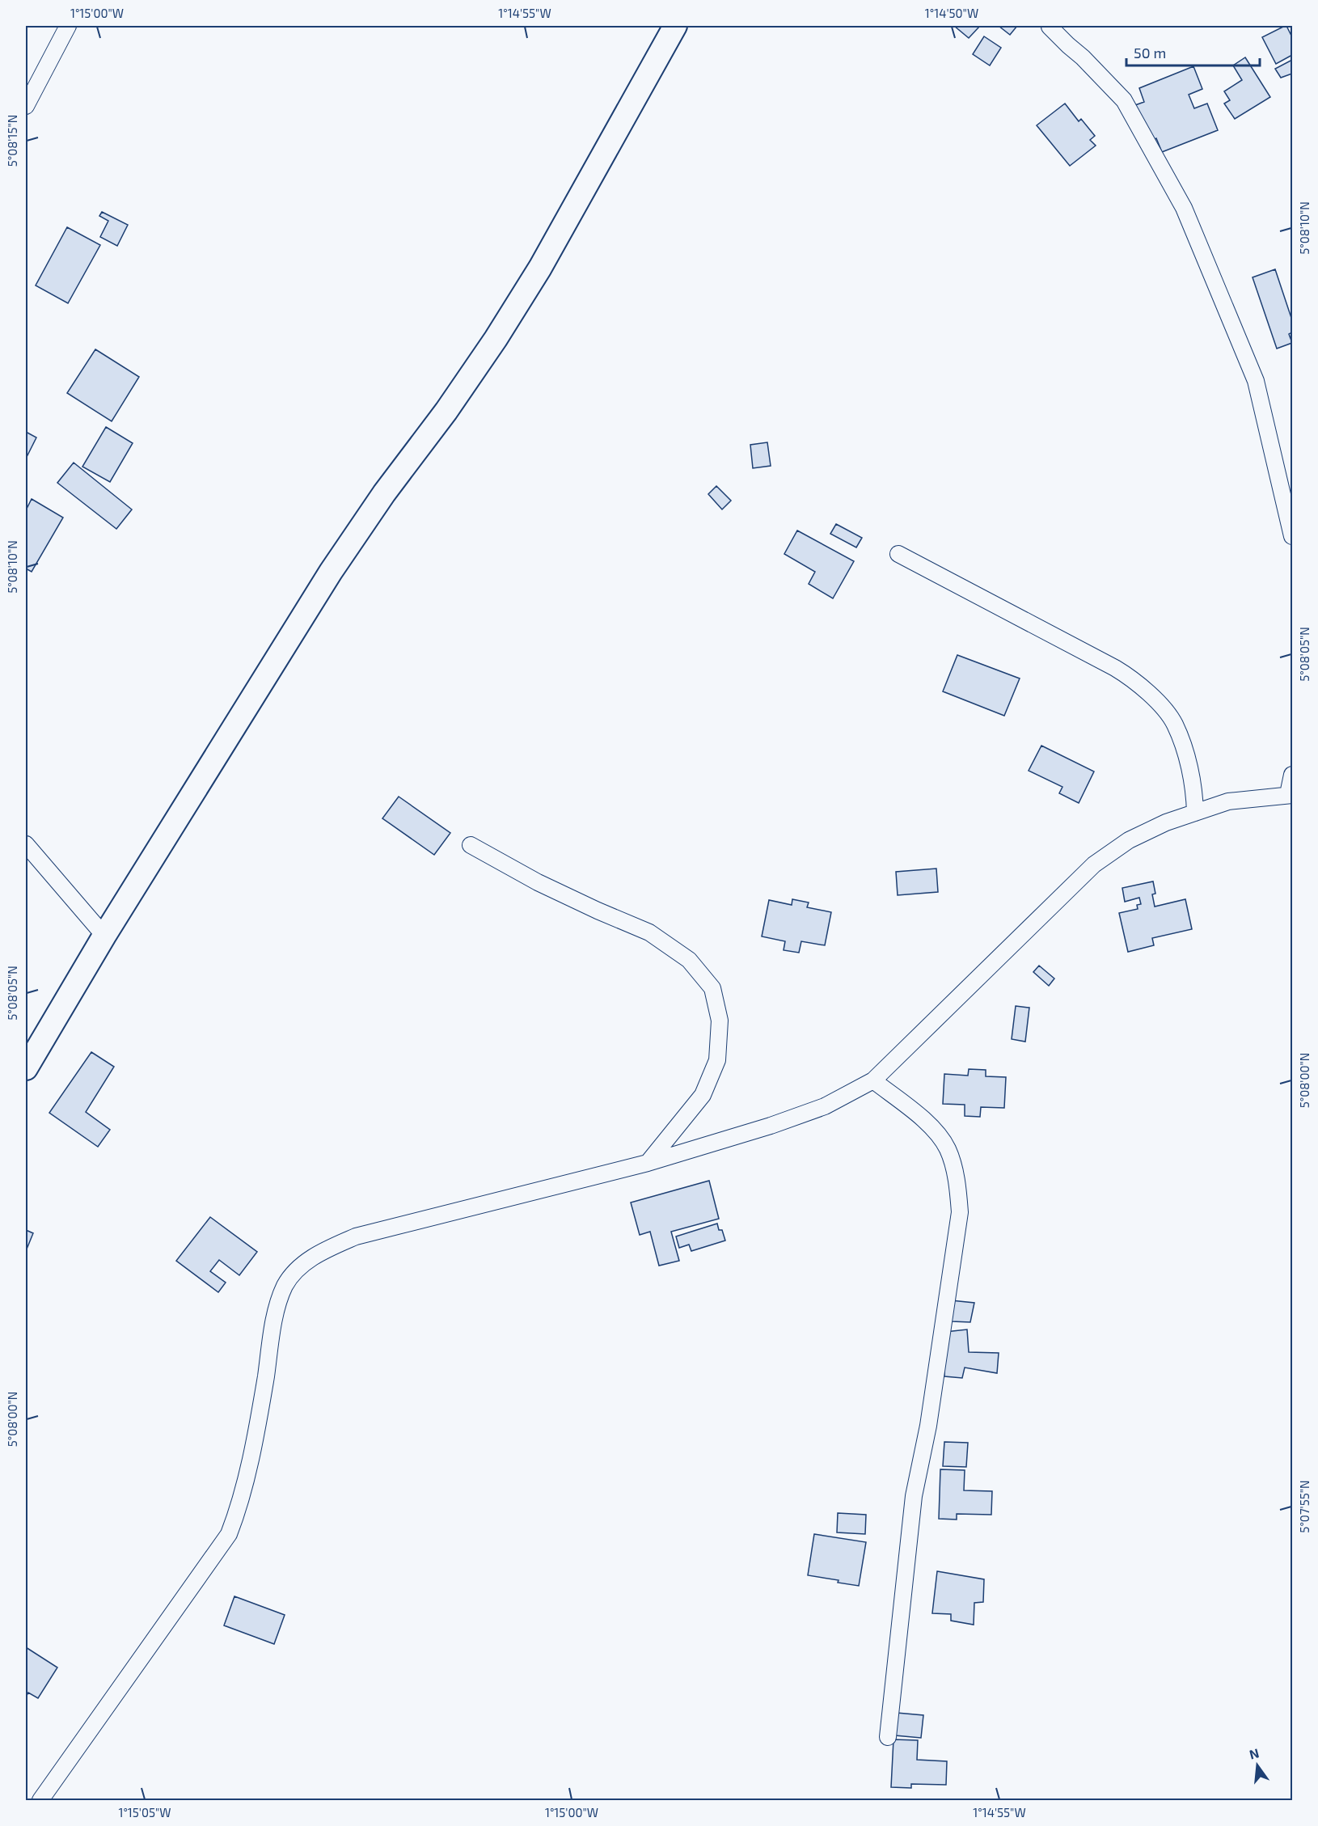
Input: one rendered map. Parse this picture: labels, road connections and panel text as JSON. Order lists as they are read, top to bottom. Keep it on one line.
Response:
{"scale_bar":"50 m","north":"top","coordinates":["1°15'00\"W","1°14'55\"W","1°14'50\"W","5°08'15\"N","5°08'10\"N","5°08'05\"N","5°08'00\"N","5°07'55\"N","1°15'05\"W"]}
